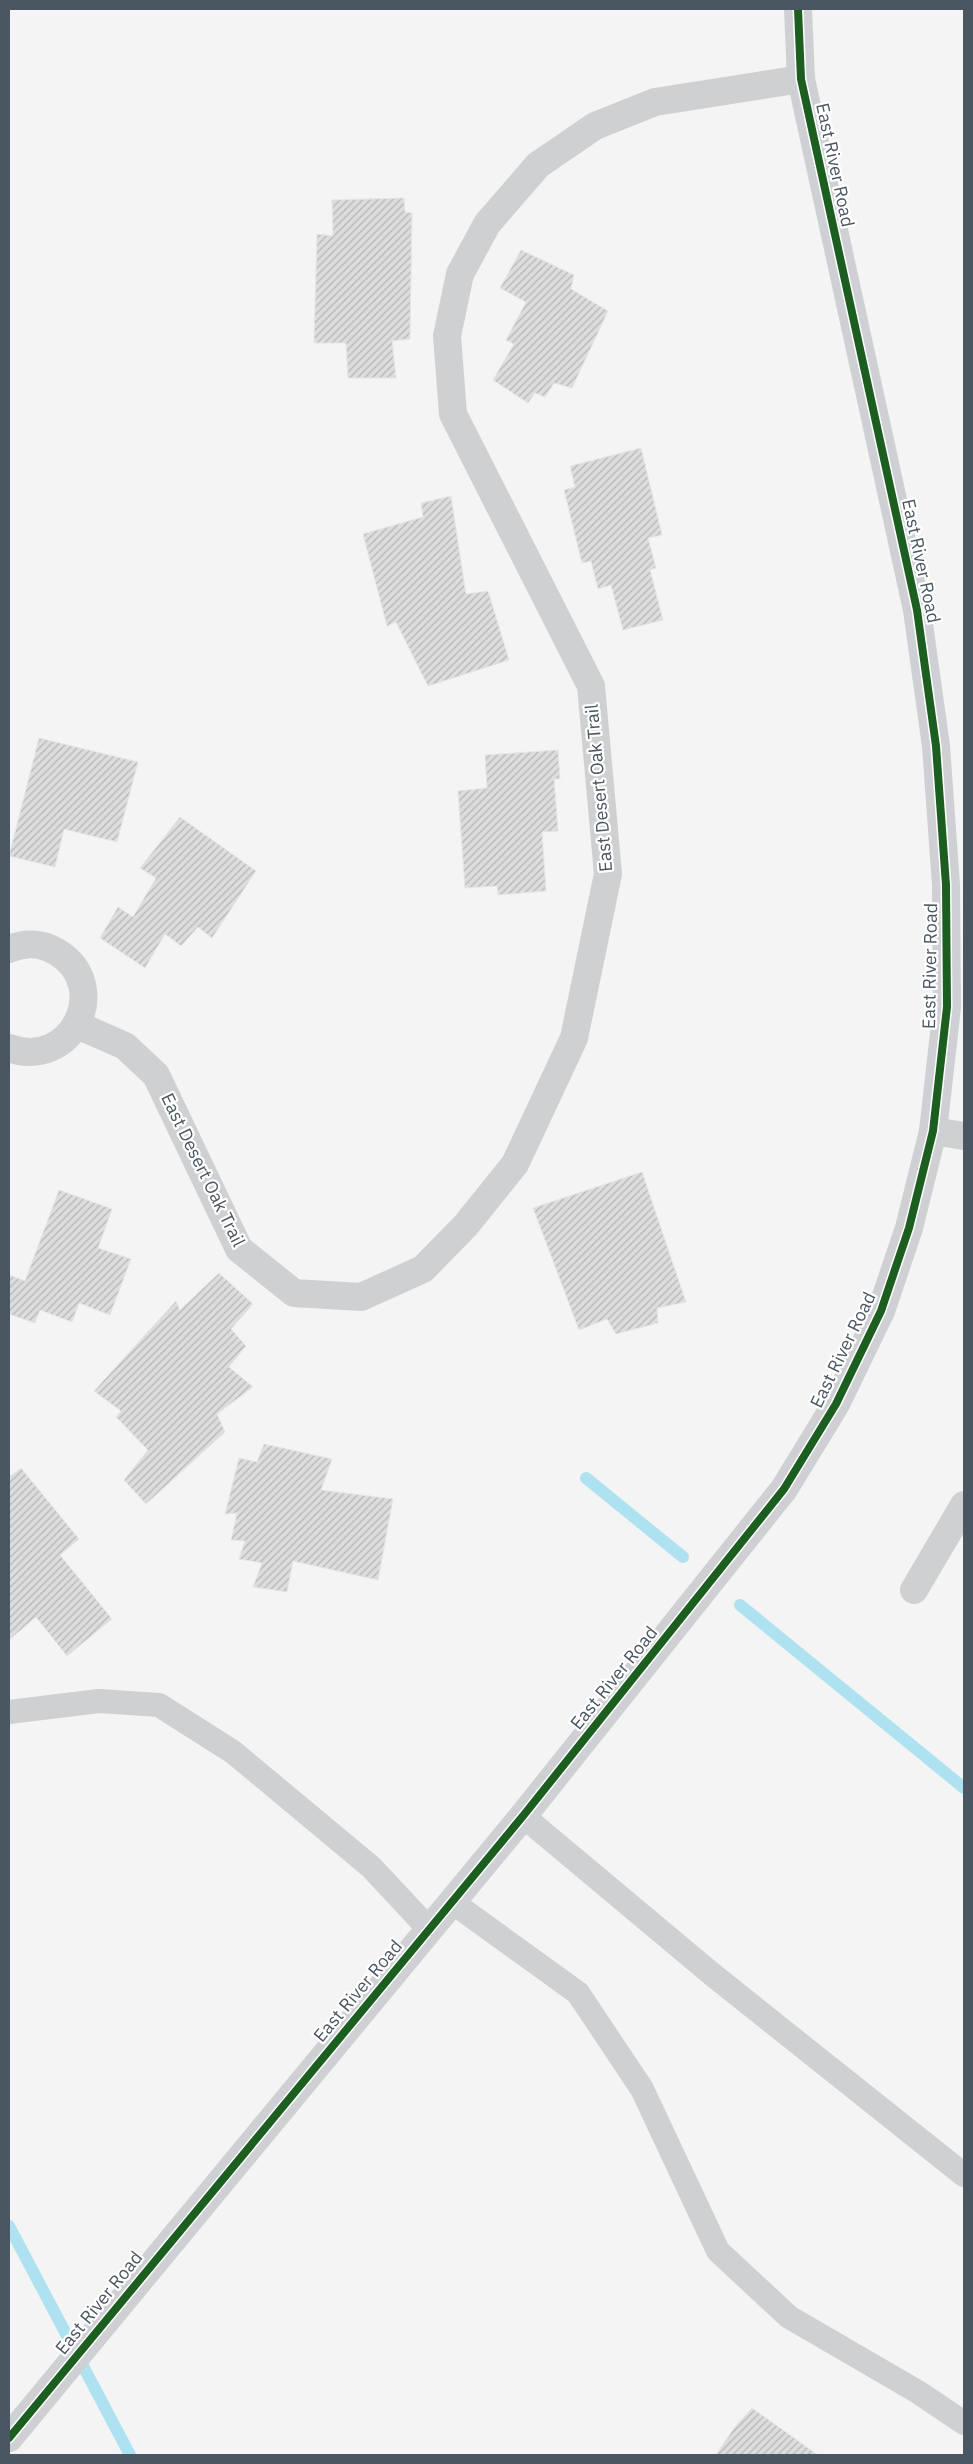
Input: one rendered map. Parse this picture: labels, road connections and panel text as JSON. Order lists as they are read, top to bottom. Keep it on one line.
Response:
{"streets":{"street":["East River Road","East Desert Oak Trail"]},"crossings":[["East River Road","East Desert Oak Trail"]]}
